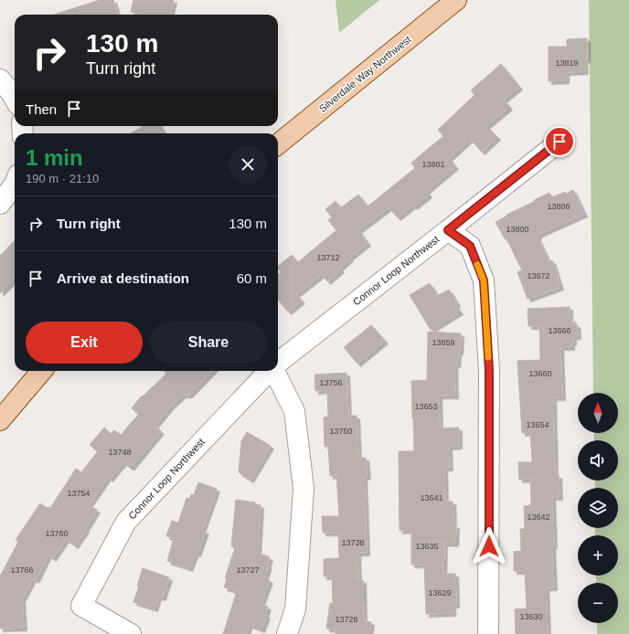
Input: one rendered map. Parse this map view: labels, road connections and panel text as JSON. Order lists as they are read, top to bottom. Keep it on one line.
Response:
{"streets":{"main road":["Silverdale Way Northwest"],"street":["Connor Loop Northwest"]},"house_numbers":["13819","13801","13806","13800","13712","13672","13666","13659","13660","13756","13653","13654","13750","13748","13754","13641","13642","13760","13738","13635","13766","13727","13629","13630","13726"],"north":"top","page":{"turn":["130 m","Turn right"],"then":"Then","heading":["1 min","190 m · 21:10"],"list":[{"name":"Turn right","value":"130 m"},{"name":"Arrive at destination","value":"60 m"}],"buttons":["Exit","Share"],"map_buttons":["+","−"]}}
